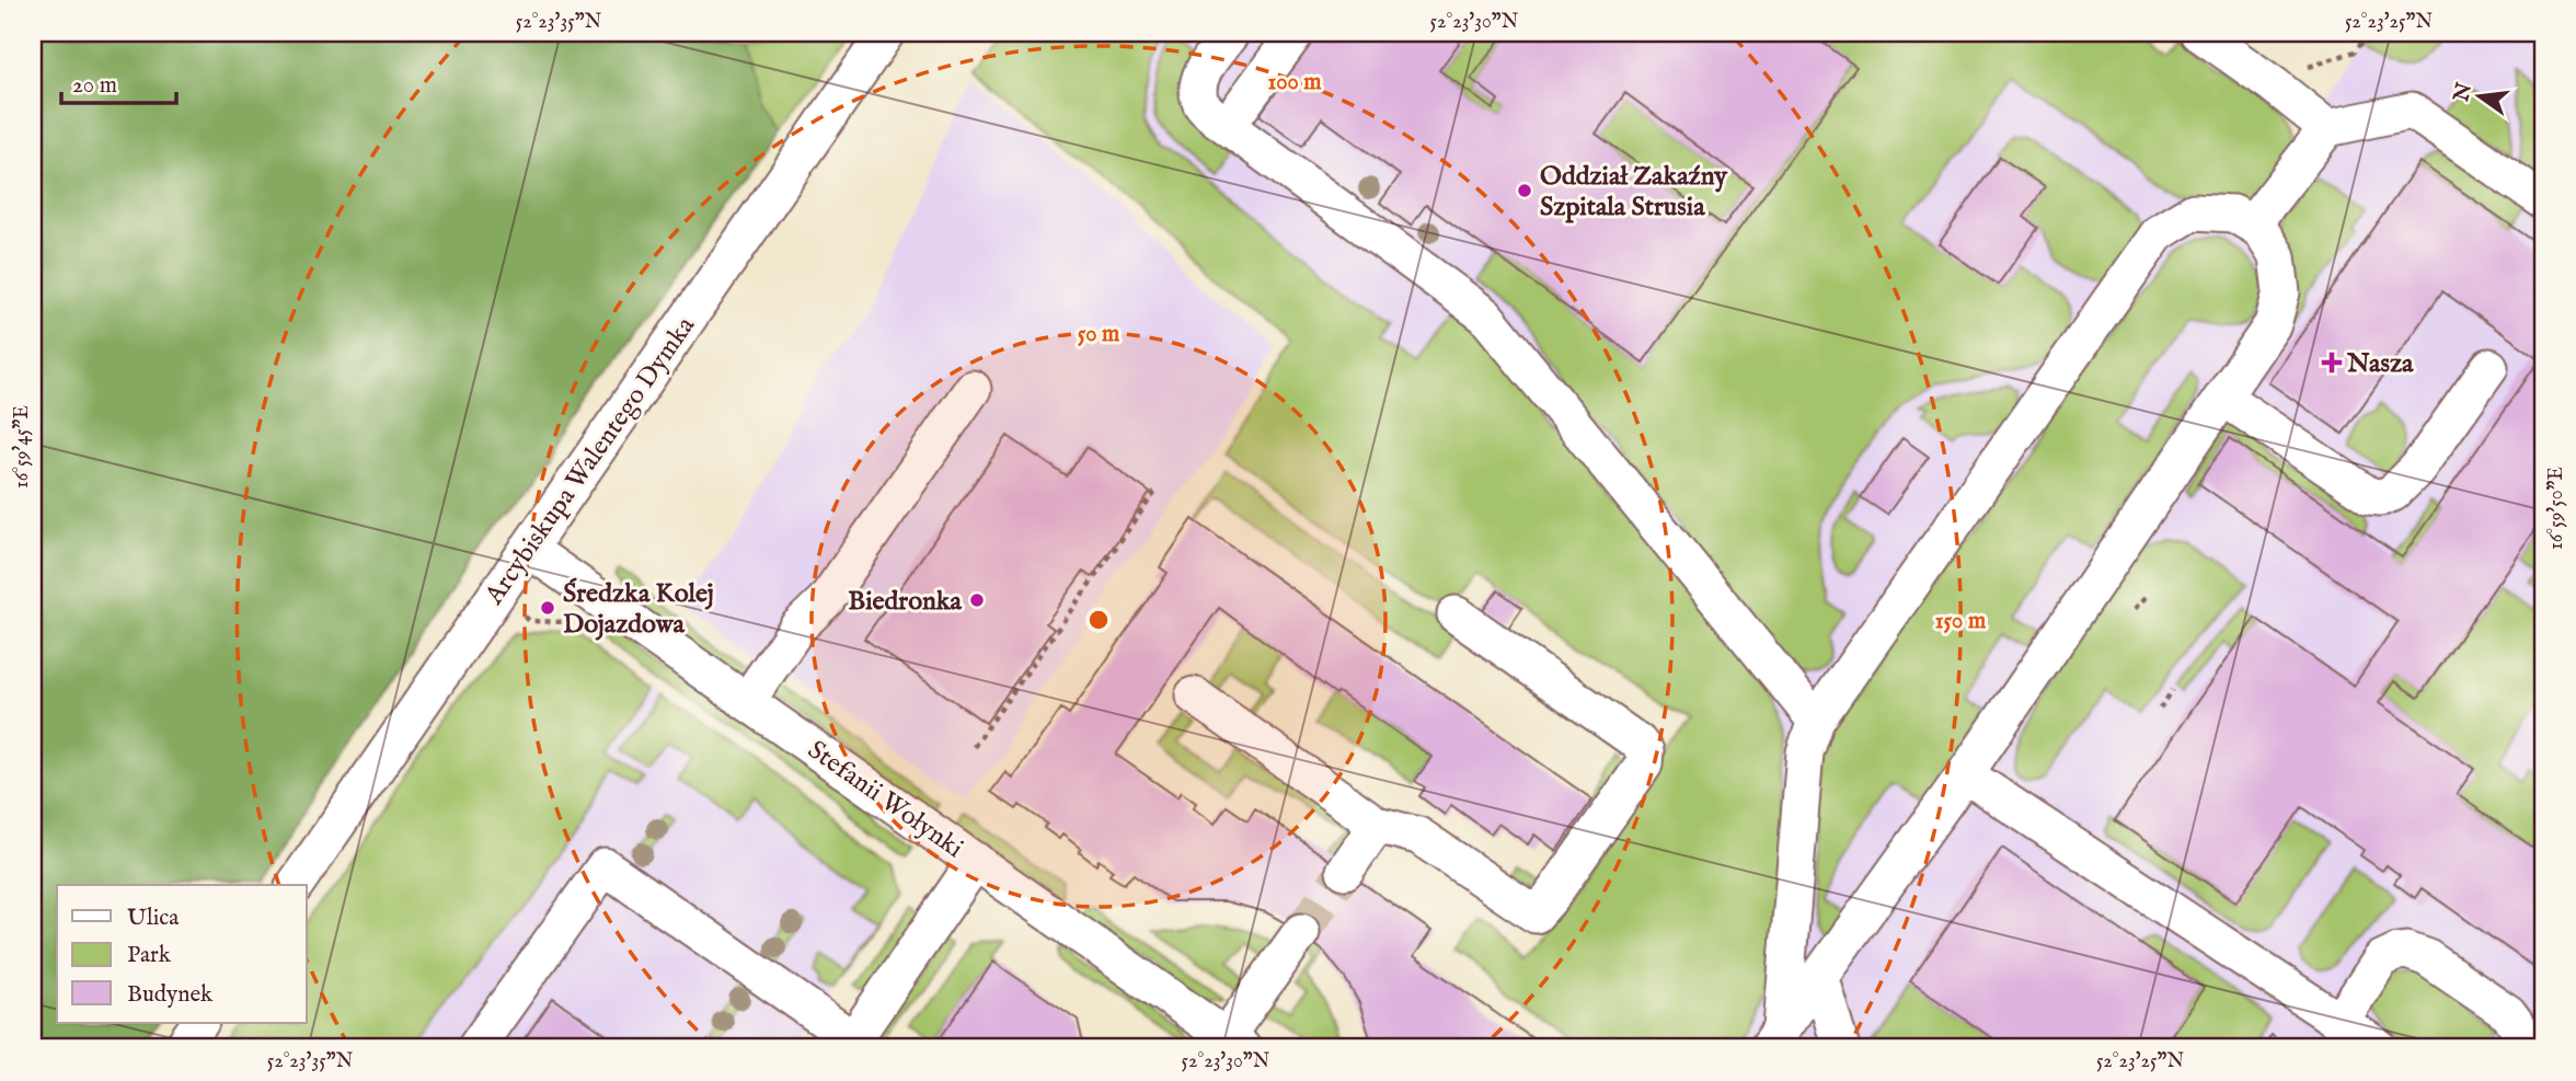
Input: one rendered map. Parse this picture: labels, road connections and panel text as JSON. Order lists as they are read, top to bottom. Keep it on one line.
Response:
{"streets":{"street":["Arcybiskupa Walentego Dymka","Stefanii Wołynki"]},"crossings":[["Arcybiskupa Walentego Dymka","Stefanii Wołynki"]],"places":{"other":["Oddział Zakaźny Szpitala Strusia","Biedronka","Średzka Kolej Dojazdowa"],"health":["Nasza"]},"legend":["Ulica","Park","Budynek"],"scale_bar":"20 m","north":"left","coordinates":["52°23'35\"N","52°23'30\"N","52°23'25\"N","16°59'45\"E","16°59'50\"E"],"rings":["100 m","50 m","150 m"]}
